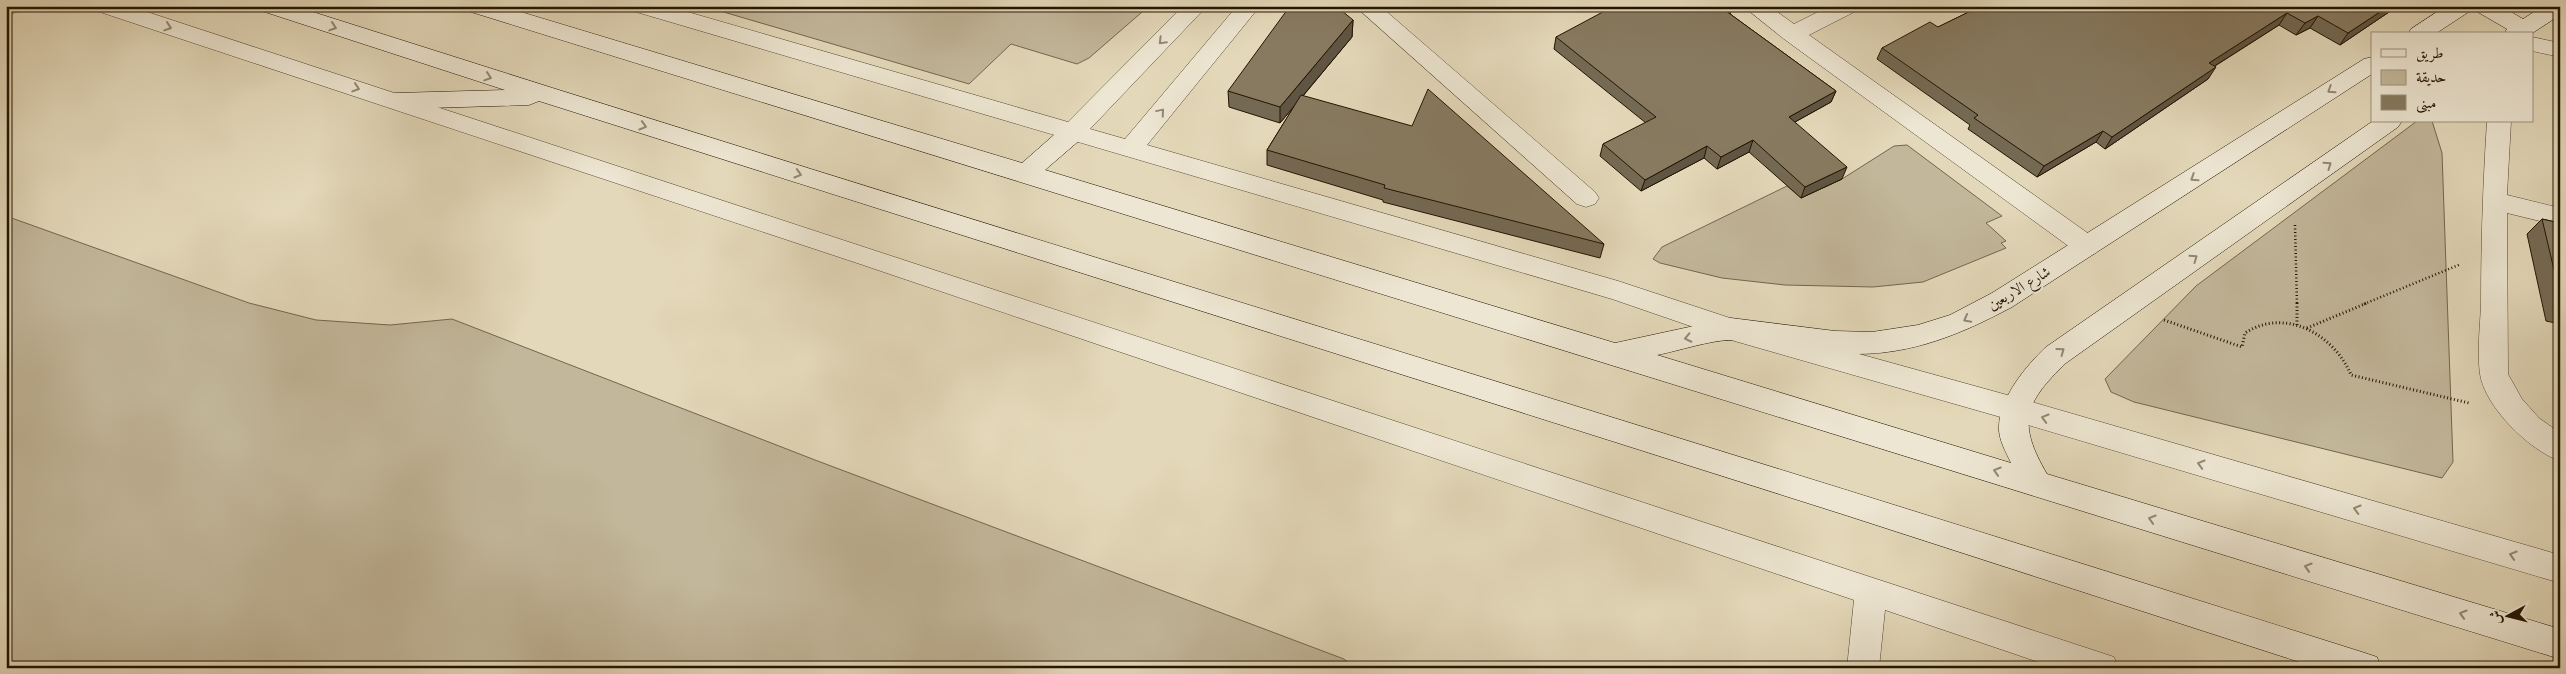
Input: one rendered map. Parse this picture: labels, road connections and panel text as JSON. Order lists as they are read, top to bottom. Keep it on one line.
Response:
{"streets":{"main road":["شارع الاربعين"]},"legend":["طريق","حديقة","مبنى"],"north":"left"}
